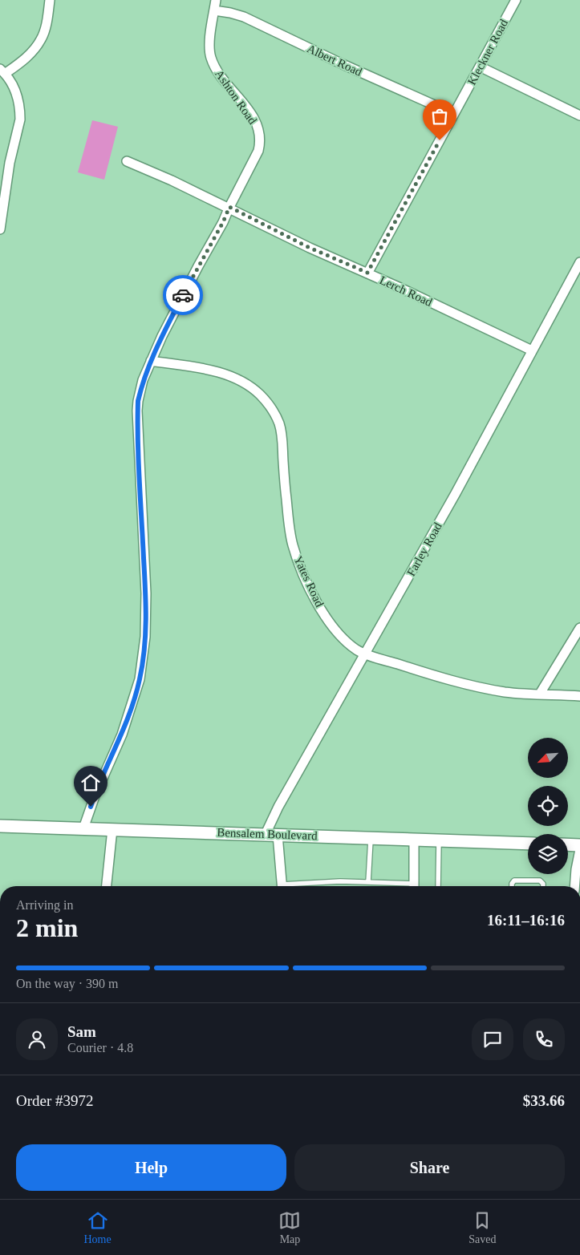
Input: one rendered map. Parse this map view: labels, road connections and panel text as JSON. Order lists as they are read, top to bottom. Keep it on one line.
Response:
{"streets":{"main road":["Bensalem Boulevard"],"street":["Kleckner Road","Albert Road","Ashton Road","Lerch Road","Farley Road","Yates Road"]},"crossings":[["Kleckner Road","Albert Road"],["Kleckner Road","Lerch Road"],["Albert Road","Ashton Road"],["Ashton Road","Lerch Road"],["Ashton Road","Yates Road"],["Ashton Road","Bensalem Boulevard"],["Lerch Road","Farley Road"],["Farley Road","Yates Road"],["Farley Road","Bensalem Boulevard"]],"north":"bottom left","page":{"heading":["2 min","Arriving in","16:11–16:16"],"panel":["Sam","Courier · 4.8","Order #3972","$33.66"],"bar":"On the way · 390 m","buttons":["Help","Share"],"tabs":["Home","Map","Saved"]}}
